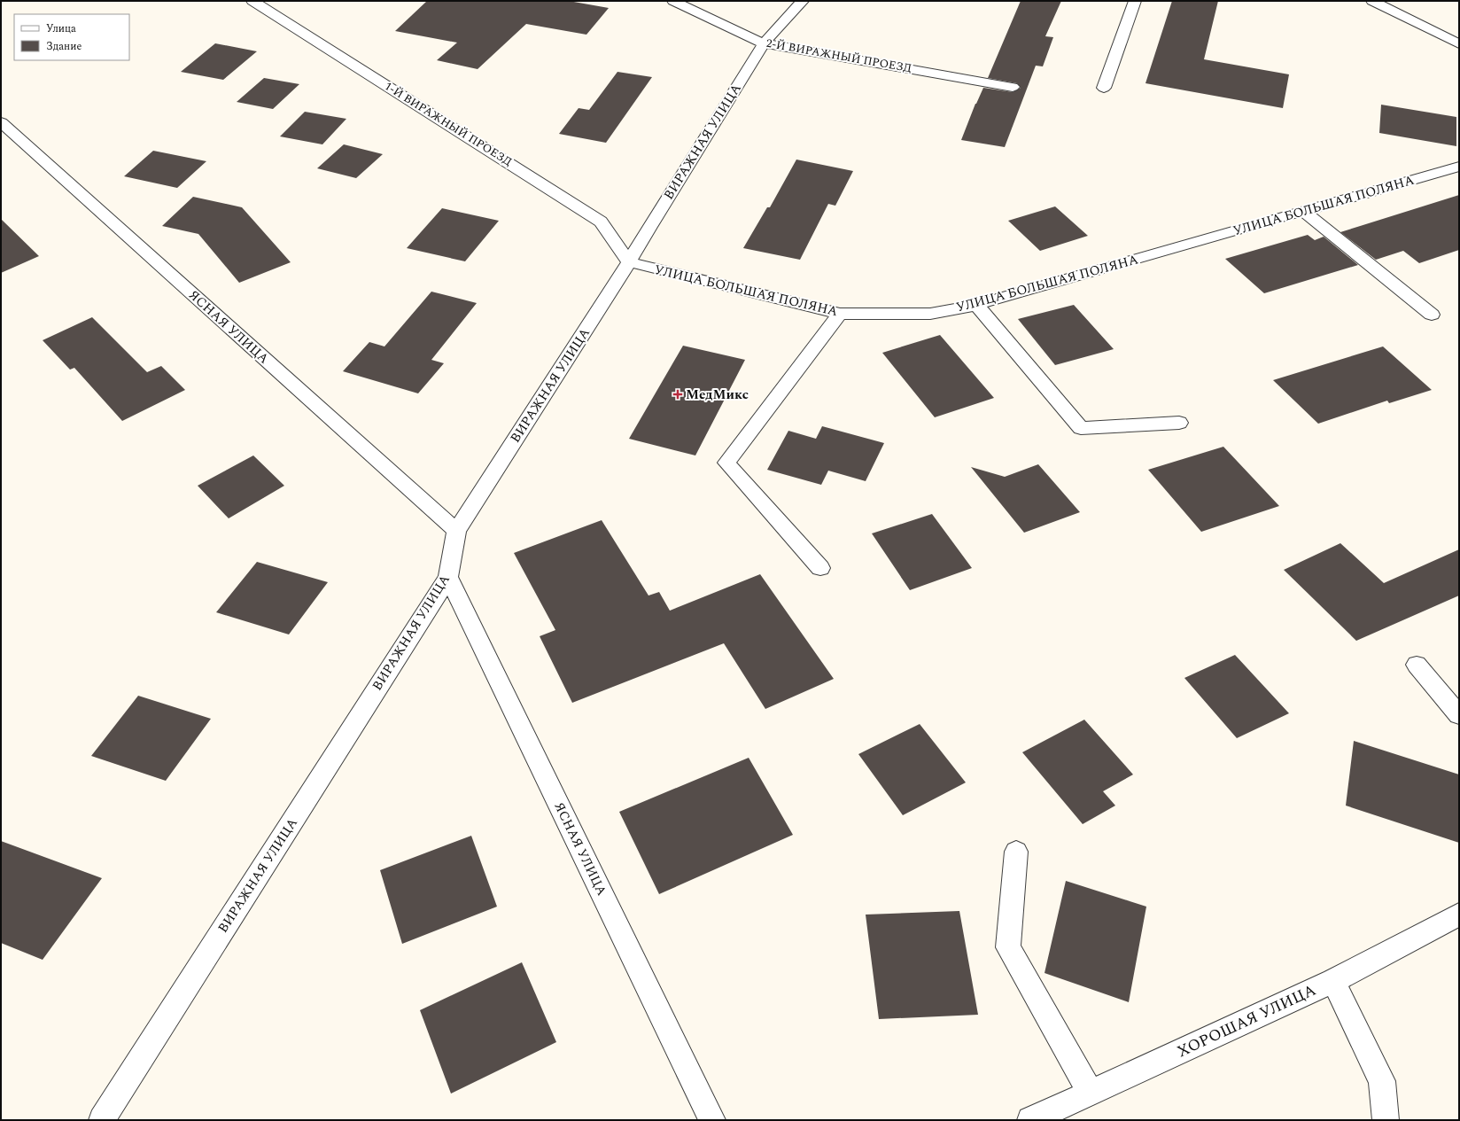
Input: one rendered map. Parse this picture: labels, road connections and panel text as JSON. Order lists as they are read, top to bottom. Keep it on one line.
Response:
{"streets":{"street":["2-Й ВИРАЖНЫЙ ПРОЕЗД","1-Й ВИРАЖНЫЙ ПРОЕЗД","ВИРАЖНАЯ УЛИЦА","УЛИЦА БОЛЬШАЯ ПОЛЯНА","ЯСНАЯ УЛИЦА","ХОРОШАЯ УЛИЦА"]},"crossings":[["2-Й ВИРАЖНЫЙ ПРОЕЗД","ВИРАЖНАЯ УЛИЦА"],["1-Й ВИРАЖНЫЙ ПРОЕЗД","ВИРАЖНАЯ УЛИЦА"],["1-Й ВИРАЖНЫЙ ПРОЕЗД","УЛИЦА БОЛЬШАЯ ПОЛЯНА"],["ВИРАЖНАЯ УЛИЦА","УЛИЦА БОЛЬШАЯ ПОЛЯНА"],["ВИРАЖНАЯ УЛИЦА","ЯСНАЯ УЛИЦА"]],"places":{"health":["МедМикс"]},"legend":["Улица","Здание"]}
